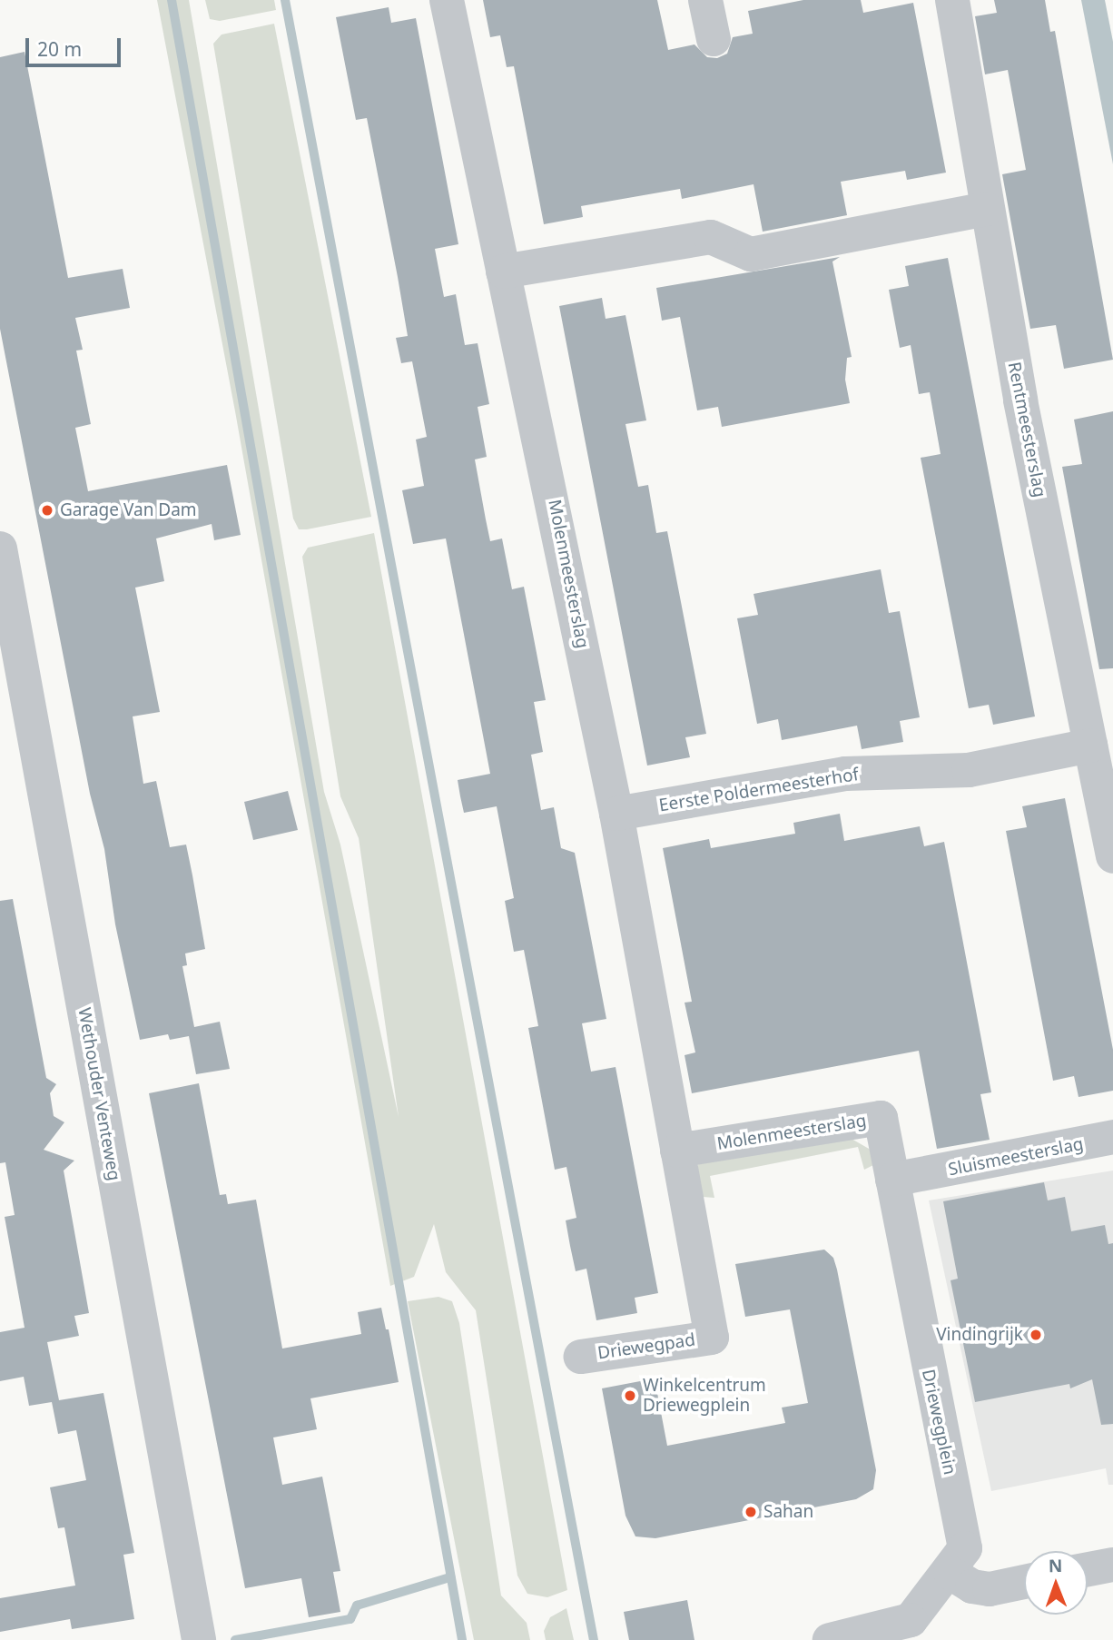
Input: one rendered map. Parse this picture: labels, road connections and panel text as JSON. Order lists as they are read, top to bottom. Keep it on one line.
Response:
{"streets":{"street":["Rentmeesterslag","Molenmeesterslag","Eerste Poldermeesterhof","Wethouder Venteweg","Sluismeesterslag","Driewegpad","Driewegplein"]},"crossings":[["Rentmeesterslag","Eerste Poldermeesterhof"],["Molenmeesterslag","Eerste Poldermeesterhof"],["Molenmeesterslag","Sluismeesterslag"],["Molenmeesterslag","Driewegpad"],["Molenmeesterslag","Driewegplein"],["Sluismeesterslag","Driewegplein"]],"places":["Garage Van Dam","Vindingrijk","Winkelcentrum Driewegplein","Sahan"],"scale_bar":"20 m","north":"top"}
